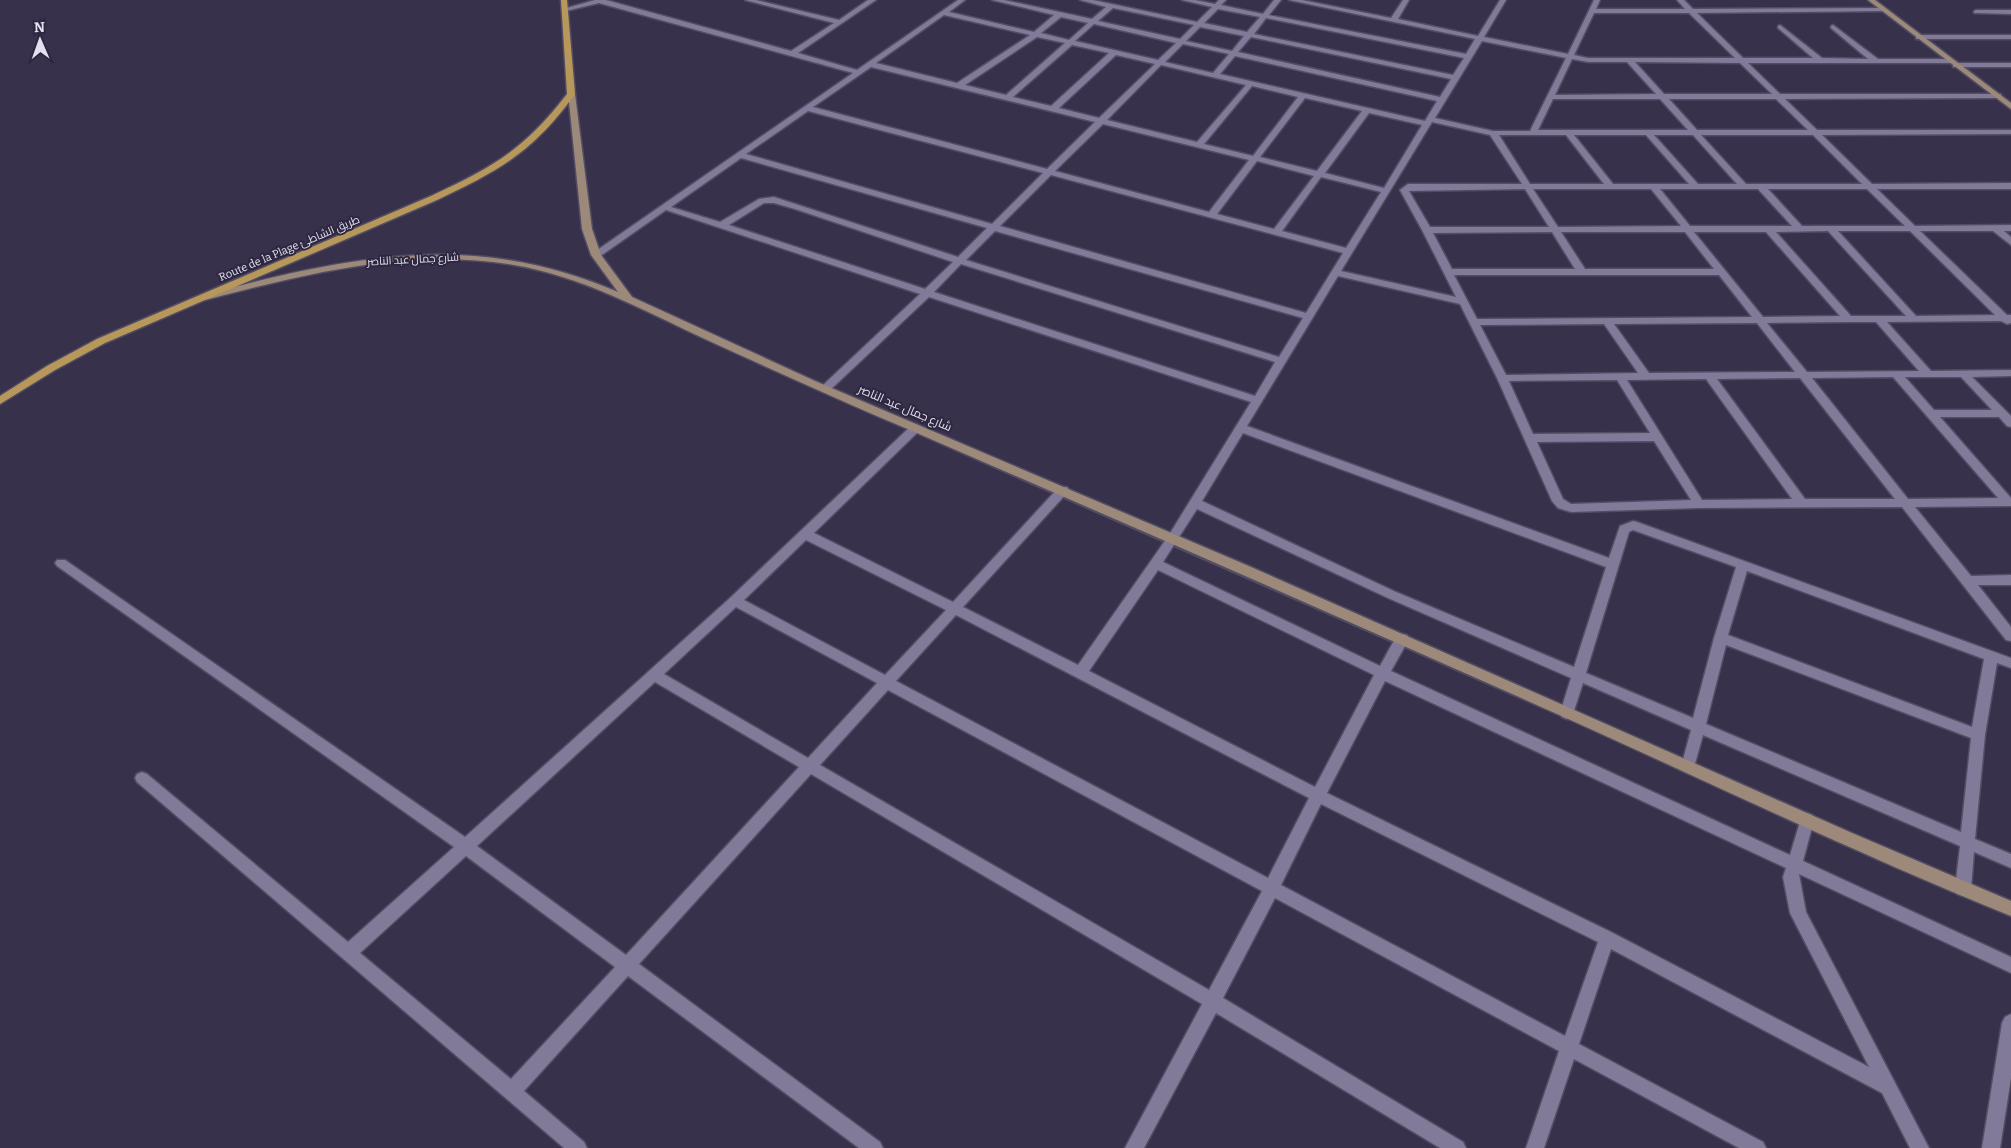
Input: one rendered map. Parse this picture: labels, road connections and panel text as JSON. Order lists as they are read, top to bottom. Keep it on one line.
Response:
{"streets":{"main road":["Route de la Plage طريق الشاطئ","شارع جمال عبد الناصر"]},"crossings":[["Route de la Plage طريق الشاطئ","شارع جمال عبد الناصر"]],"north":"top"}
